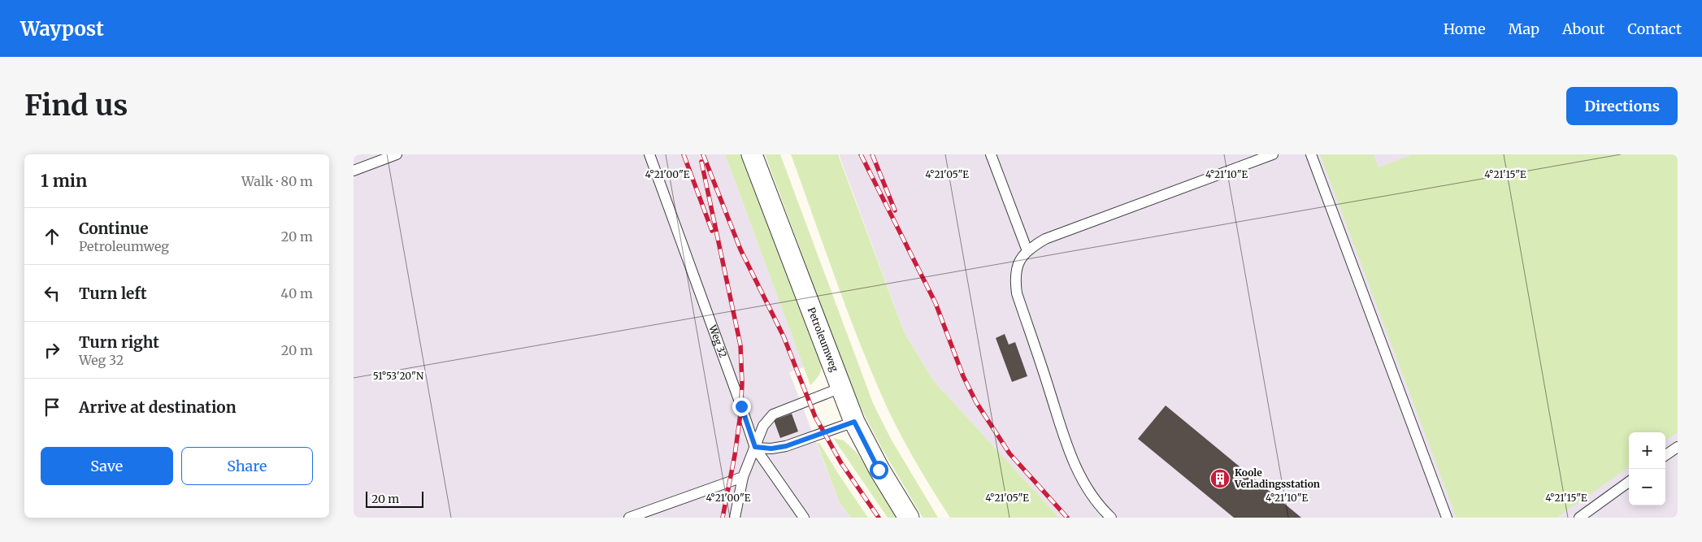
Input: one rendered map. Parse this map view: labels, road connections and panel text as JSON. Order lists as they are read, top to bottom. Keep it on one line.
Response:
{"streets":{"street":["Petroleumweg"],"lane":["Weg 32"]},"places":{"building":["Koole Verladingsstation"]},"scale_bar":"20 m","page":{"header":"Waypost","nav":["Home","Map","About","Contact"],"buttons":["Directions",["Save","Share"]],"title":"Find us","heading":["1 min","Walk · 80 m"],"list":[["Continue","Petroleumweg","20 m"],["Turn left","40 m"],["Turn right","Weg 32","20 m"],"Arrive at destination"],"map_buttons":["+","−"],"scale":"20 m"},"coordinates":["4°21'00\"E","4°21'05\"E","4°21'10\"E","4°21'15\"E","51°53'20\"N"]}
